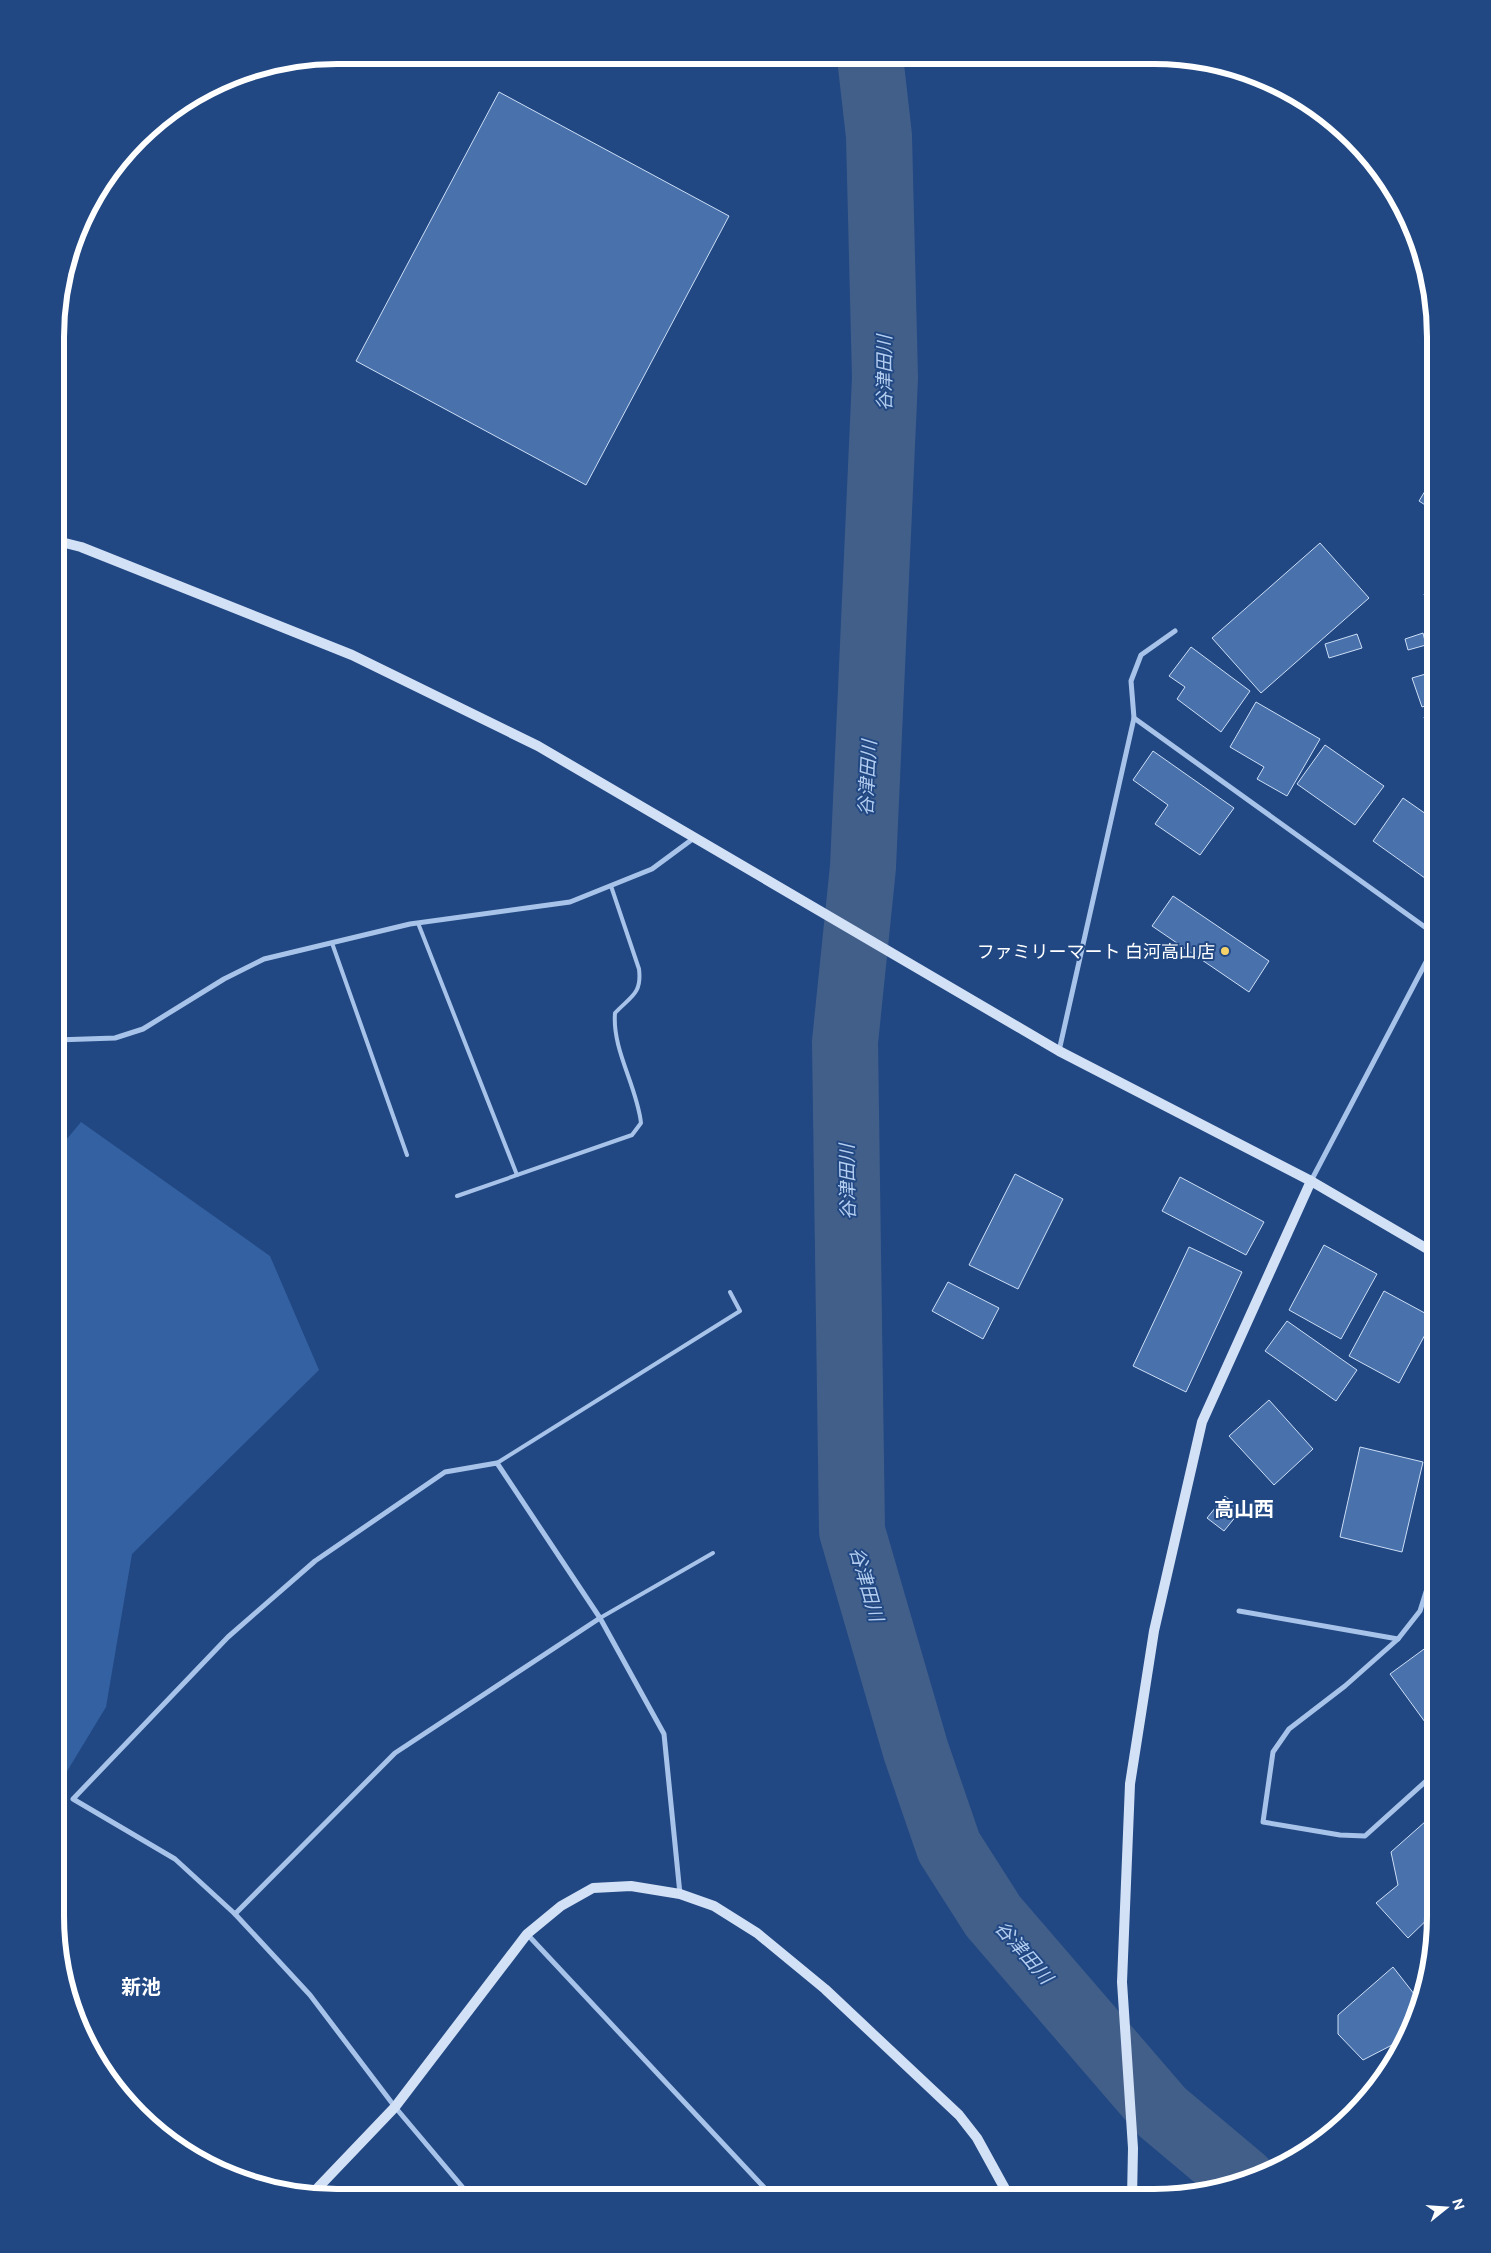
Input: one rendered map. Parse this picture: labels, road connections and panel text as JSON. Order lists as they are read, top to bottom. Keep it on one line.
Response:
{"districts":["高山西","新池"],"water":["谷津田川"],"places":["ファミリーマート 白河高山店"],"north":"right"}
